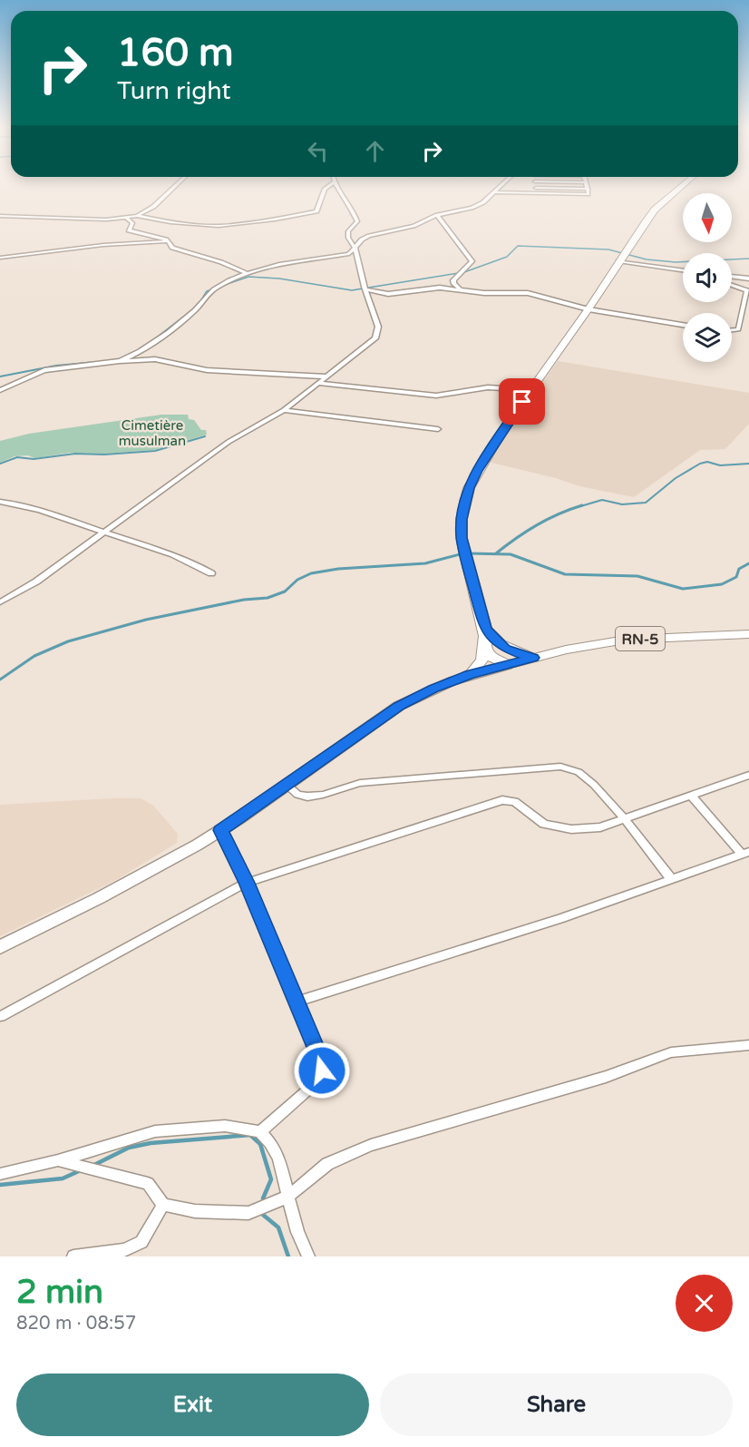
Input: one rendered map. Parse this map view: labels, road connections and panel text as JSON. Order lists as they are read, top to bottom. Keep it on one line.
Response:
{"streets":{"main road":["RN-5"]},"parks":["Cimetière musulman"],"north":"bottom","page":{"turn":["160 m","Turn right"],"heading":["2 min","820 m · 08:57"],"buttons":["Exit","Share"]}}
